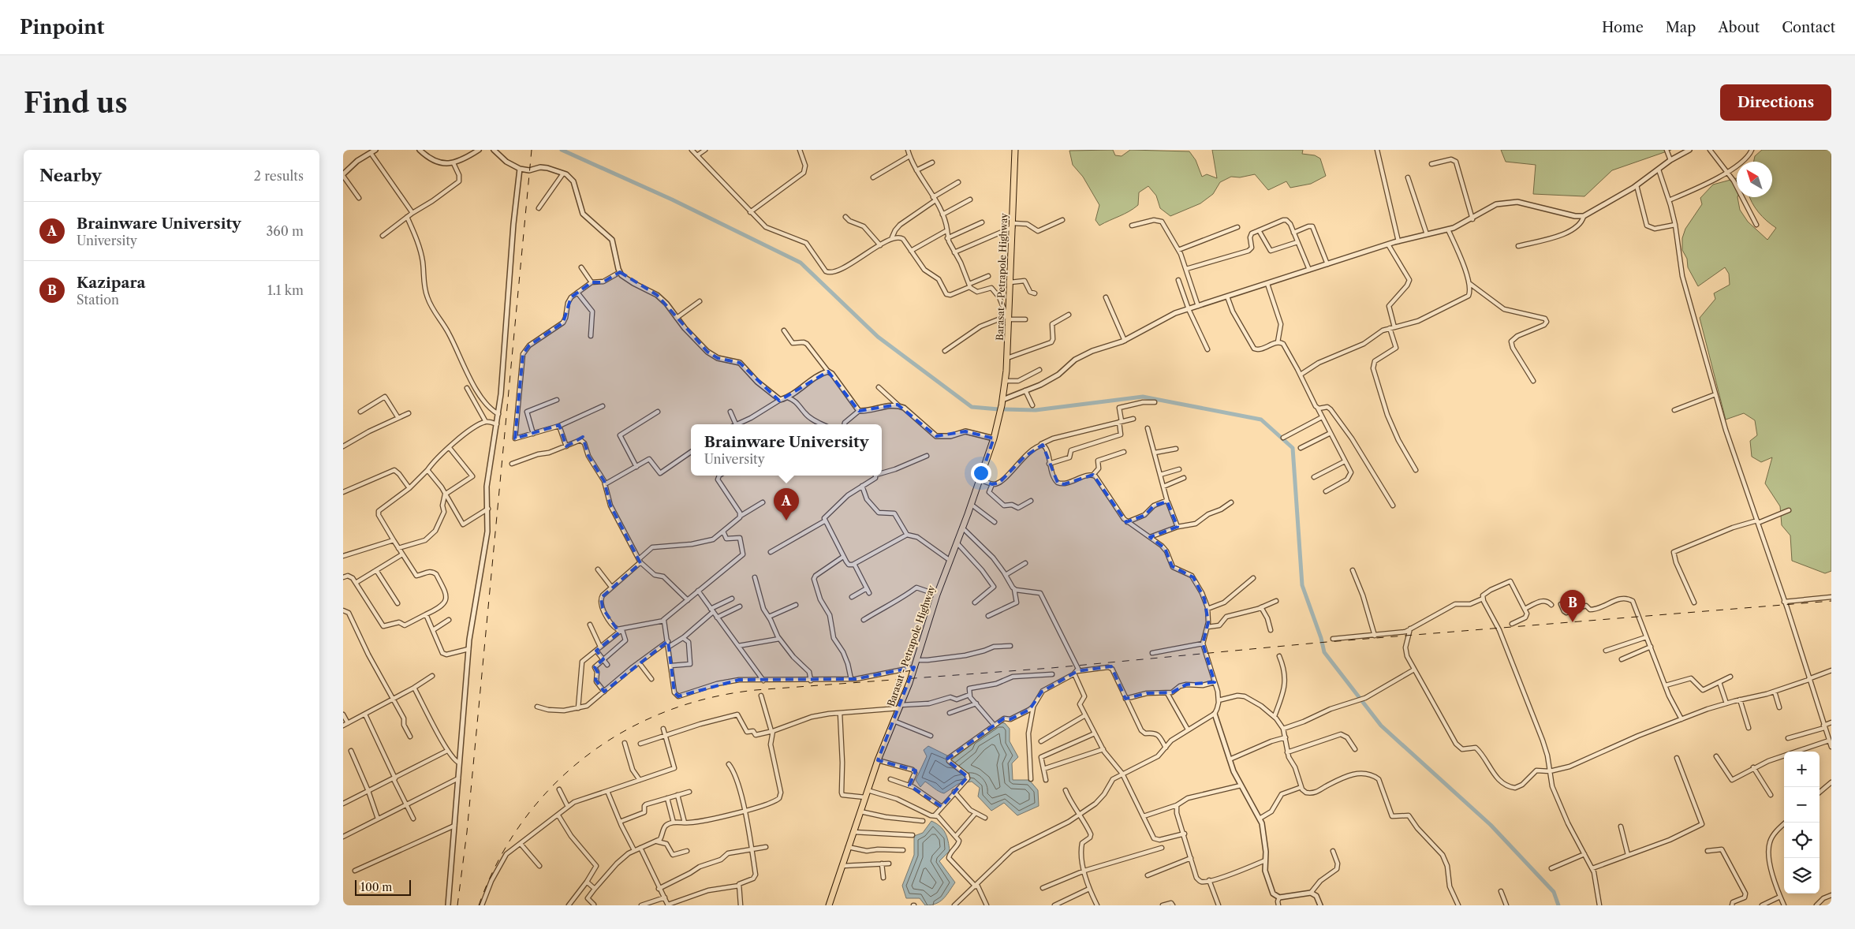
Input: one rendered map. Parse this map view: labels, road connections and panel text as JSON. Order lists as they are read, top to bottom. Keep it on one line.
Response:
{"streets":{"highway":["Barasat - Petrapole Highway"]},"scale_bar":"100 m","north":"top left","page":{"header":"Pinpoint","nav":["Home","Map","About","Contact"],"buttons":"Directions","title":"Find us","heading":["Nearby","2 results"],"list":[{"mark":"A","name":"Brainware University","note":"University","value":"360 m"},{"mark":"B","name":"Kazipara","note":"Station","value":"1.1 km"}],"popup":["Brainware University","University"],"pins":["A","B"],"map_buttons":["+","−"],"scale":"100 m"}}
